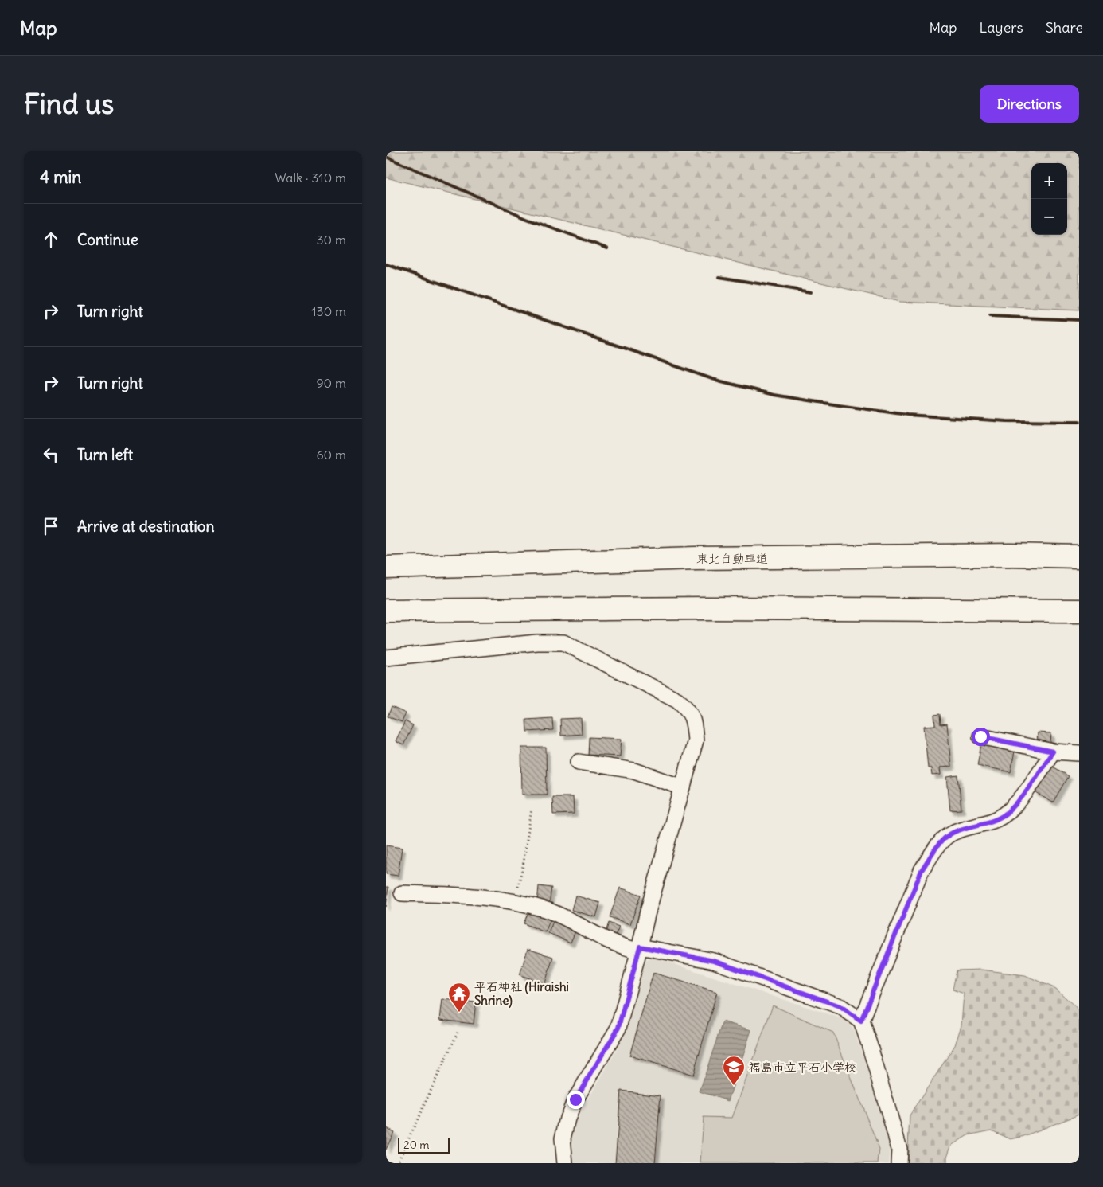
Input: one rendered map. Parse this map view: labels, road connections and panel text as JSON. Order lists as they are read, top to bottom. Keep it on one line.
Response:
{"streets":{"highway":["東北自動車道"]},"places":{"temple":["平石神社 (Hiraishi Shrine)"],"school or university":["福島市立平石小学校"]},"scale_bar":"20 m","page":{"header":"Map","nav":["Map","Layers","Share"],"buttons":"Directions","title":"Find us","heading":["4 min","Walk · 310 m"],"map_buttons":["+","−"],"list":[["Continue","30 m"],["Turn right","130 m"],["Turn right","90 m"],["Turn left","60 m"],"Arrive at destination"],"scale":"20 m"}}
